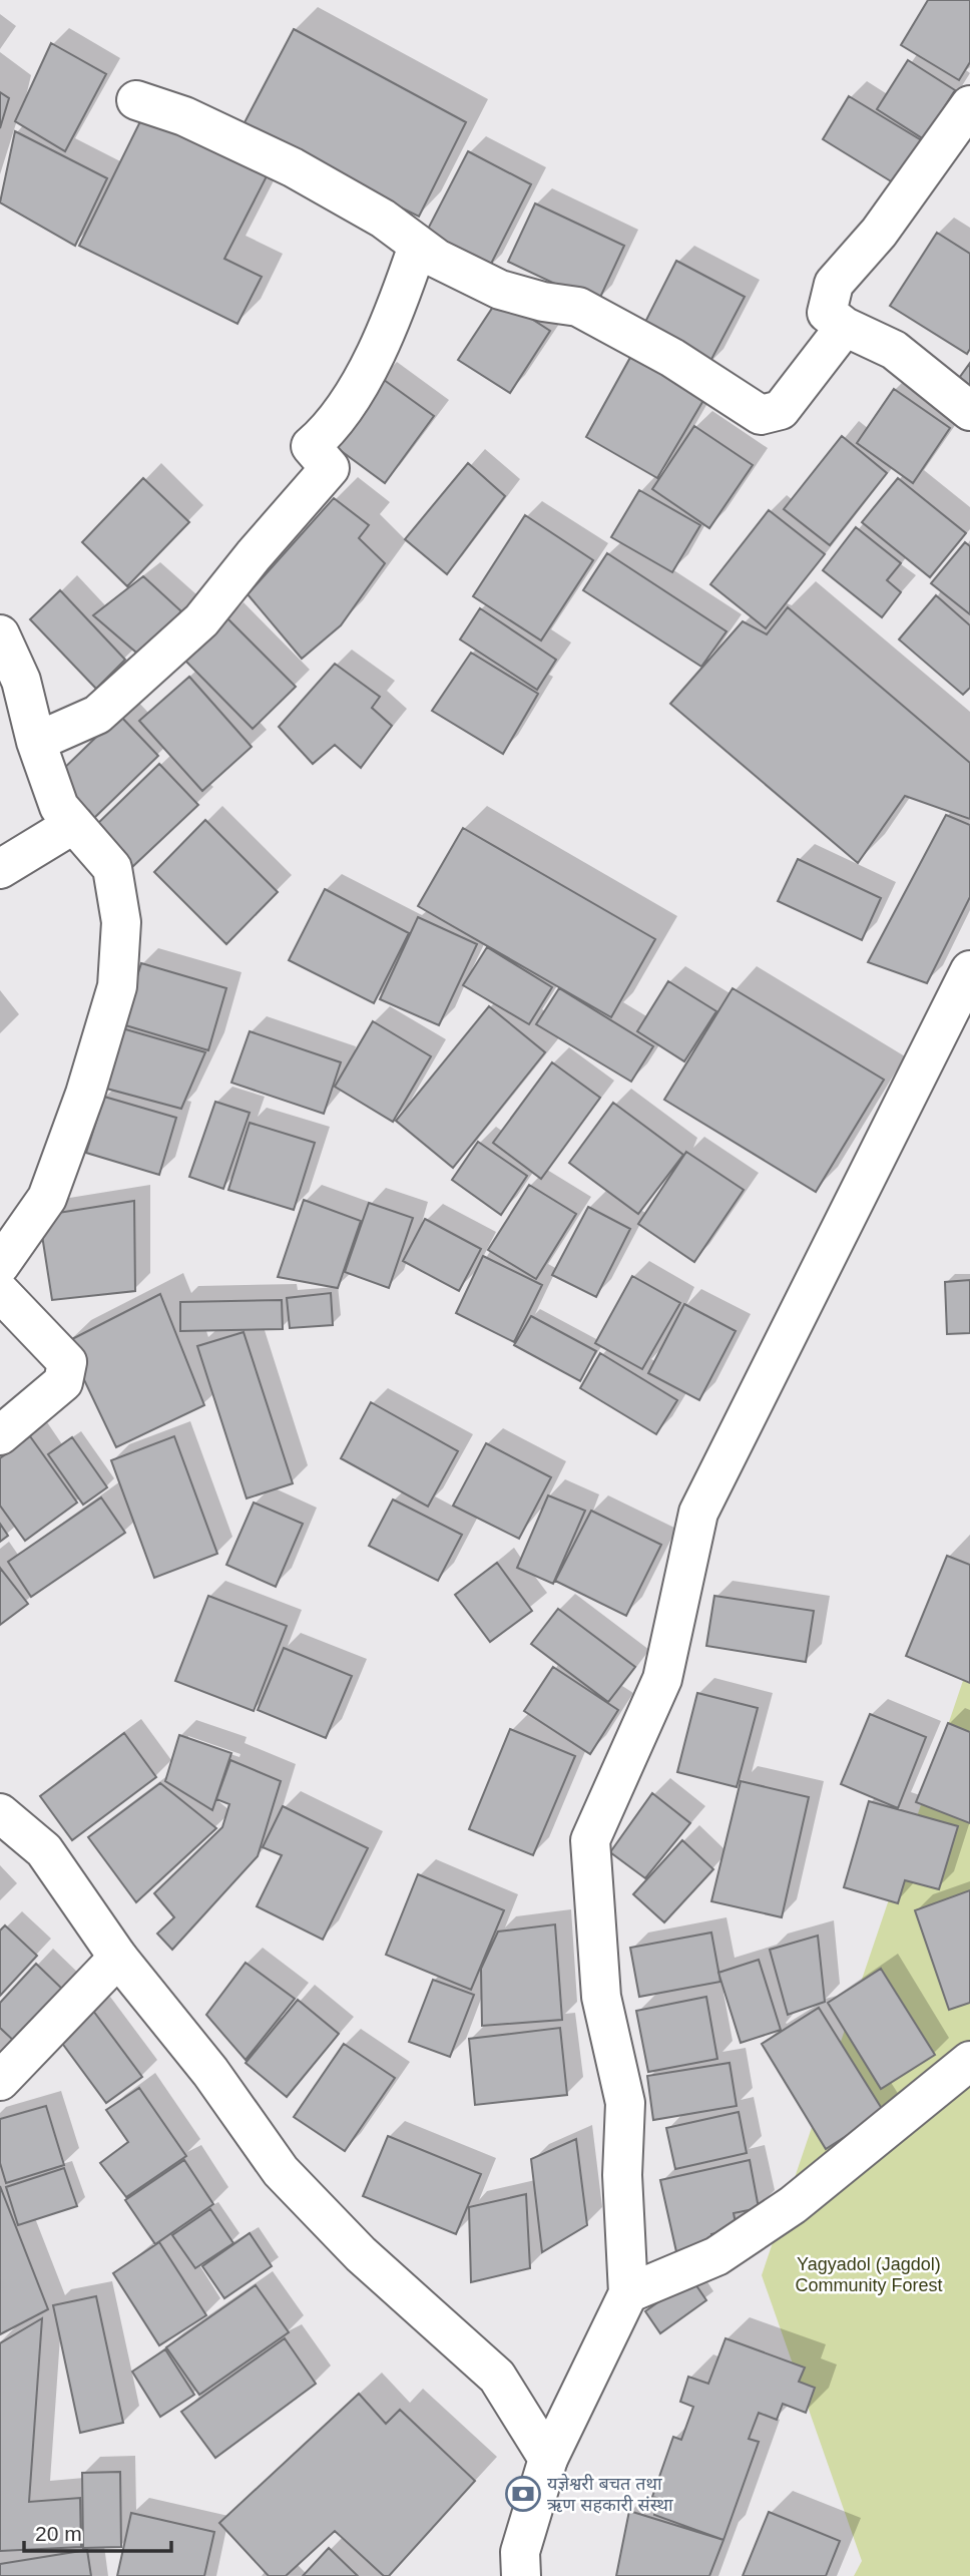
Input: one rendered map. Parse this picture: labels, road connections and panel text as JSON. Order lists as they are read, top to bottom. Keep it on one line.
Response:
{"parks":["Yagyadol (Jagdol) Community Forest"],"places":{"bank":["यज्ञेश्वरी बचत तथा ऋण सहकारी संस्था"]},"scale_bar":"20 m"}
